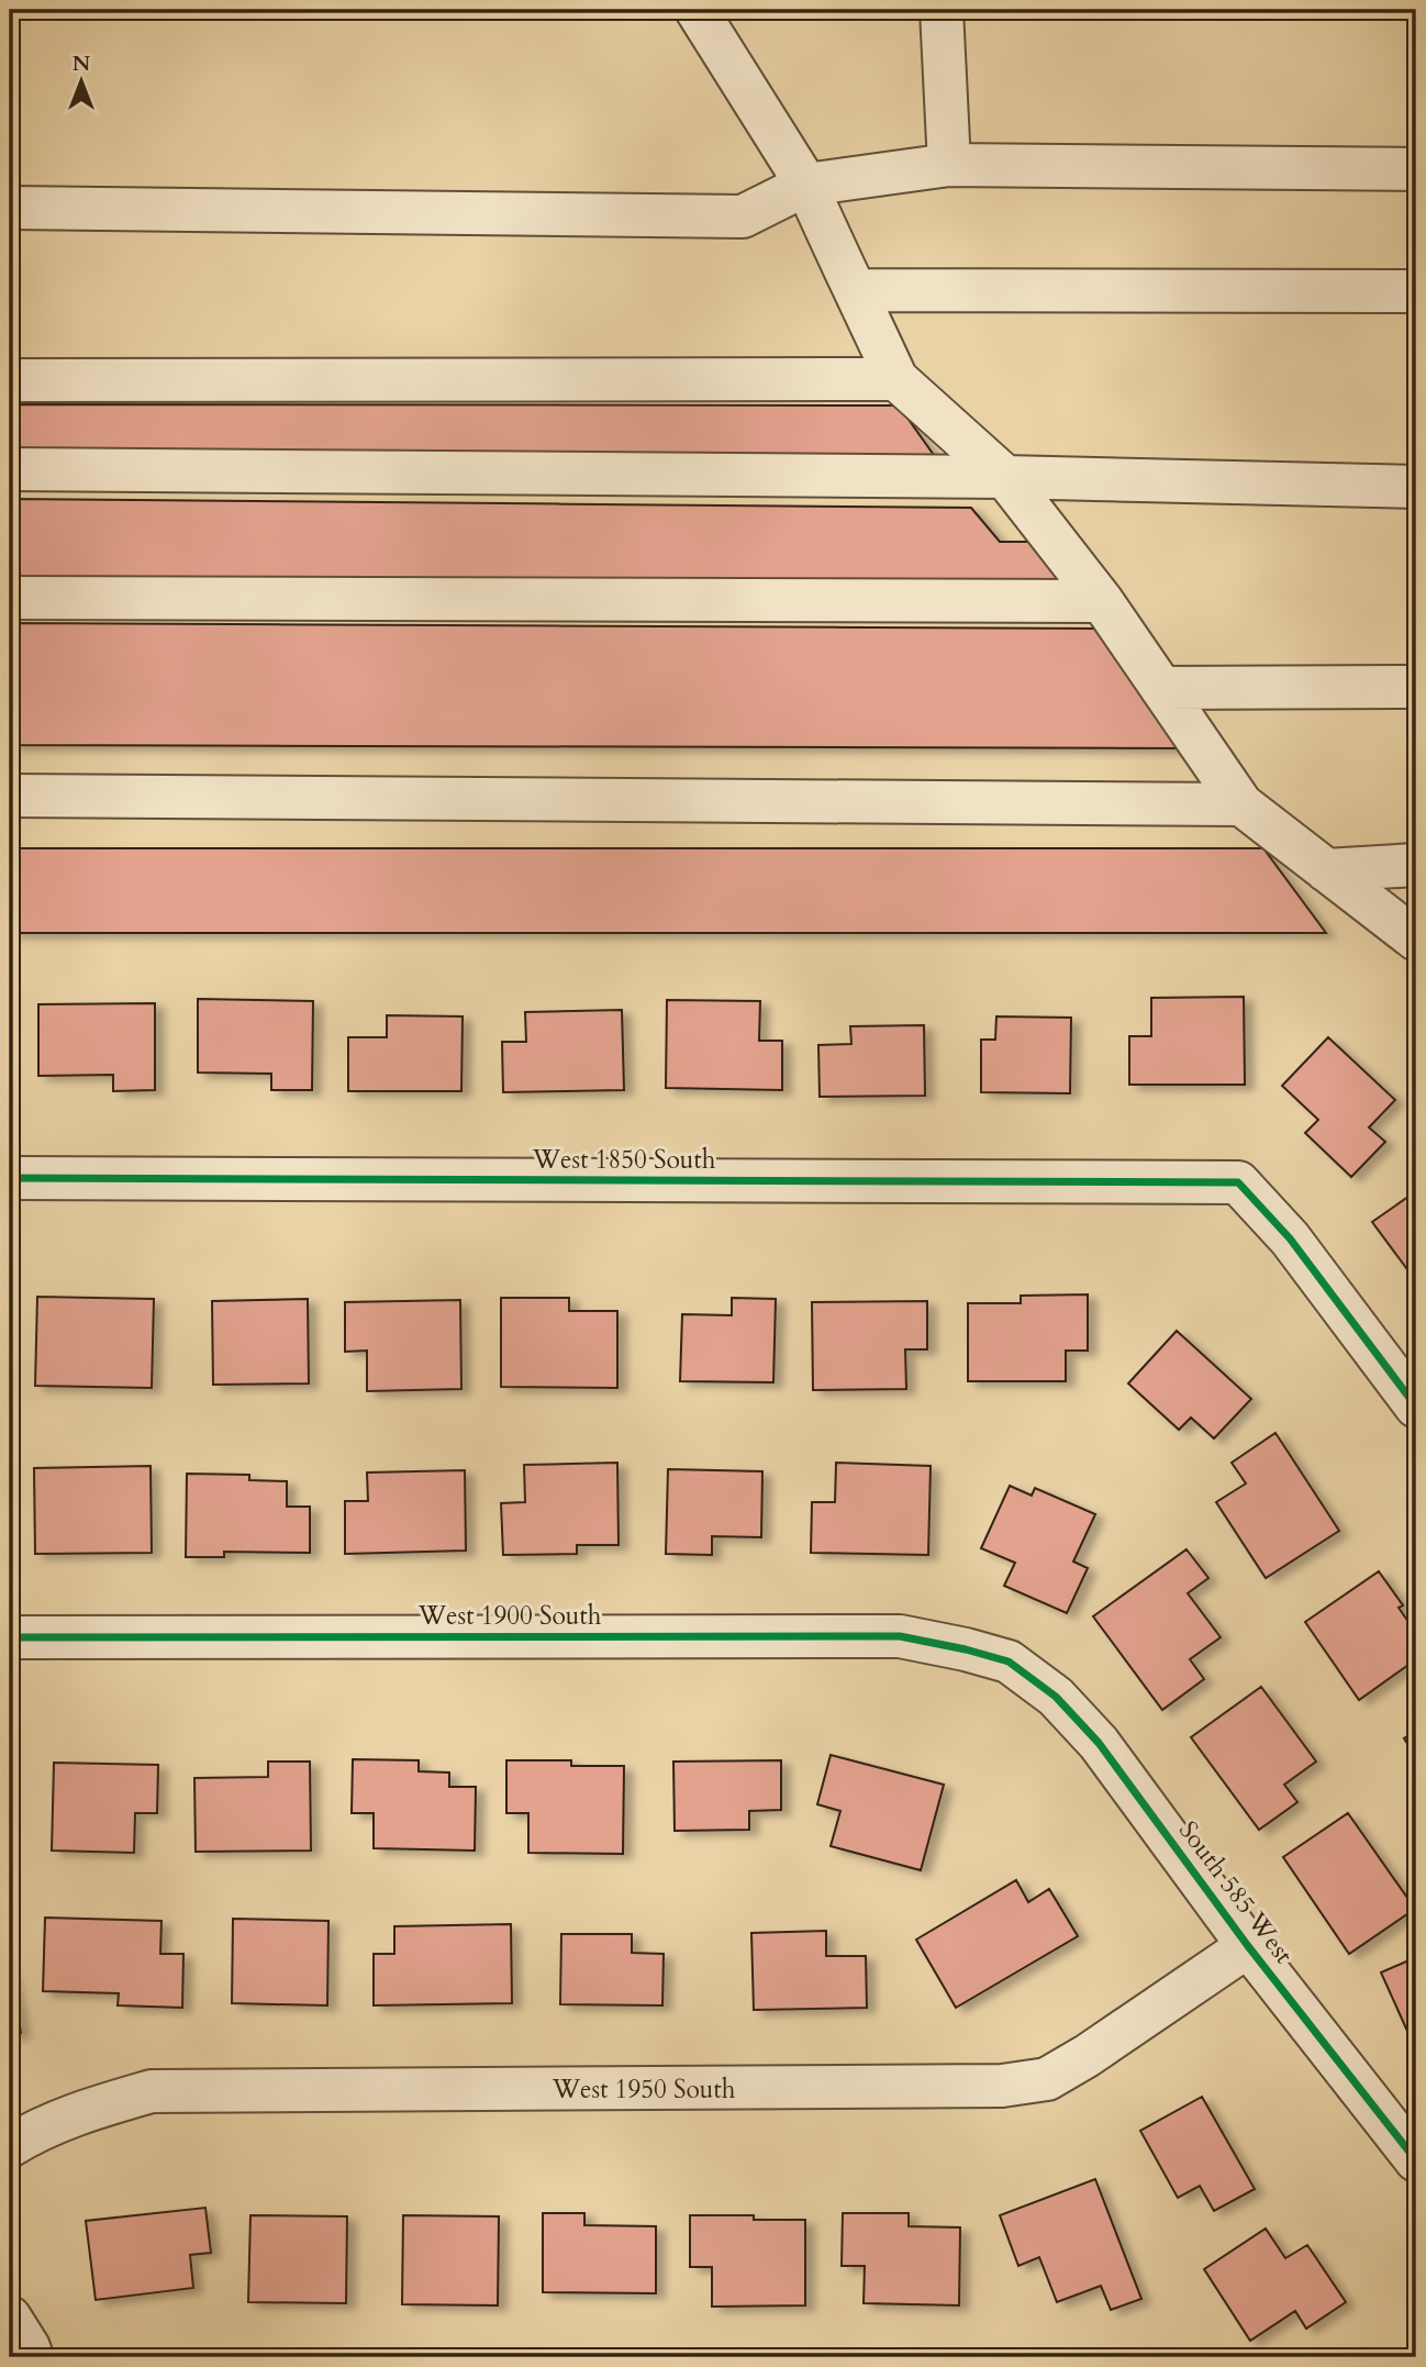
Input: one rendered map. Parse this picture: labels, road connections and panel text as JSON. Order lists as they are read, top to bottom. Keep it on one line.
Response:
{"streets":{"street":["West 1850 South","West 1900 South","South 585 West","West 1950 South"]},"crossings":[["West 1900 South","South 585 West"],["South 585 West","West 1950 South"]],"north":"top"}
